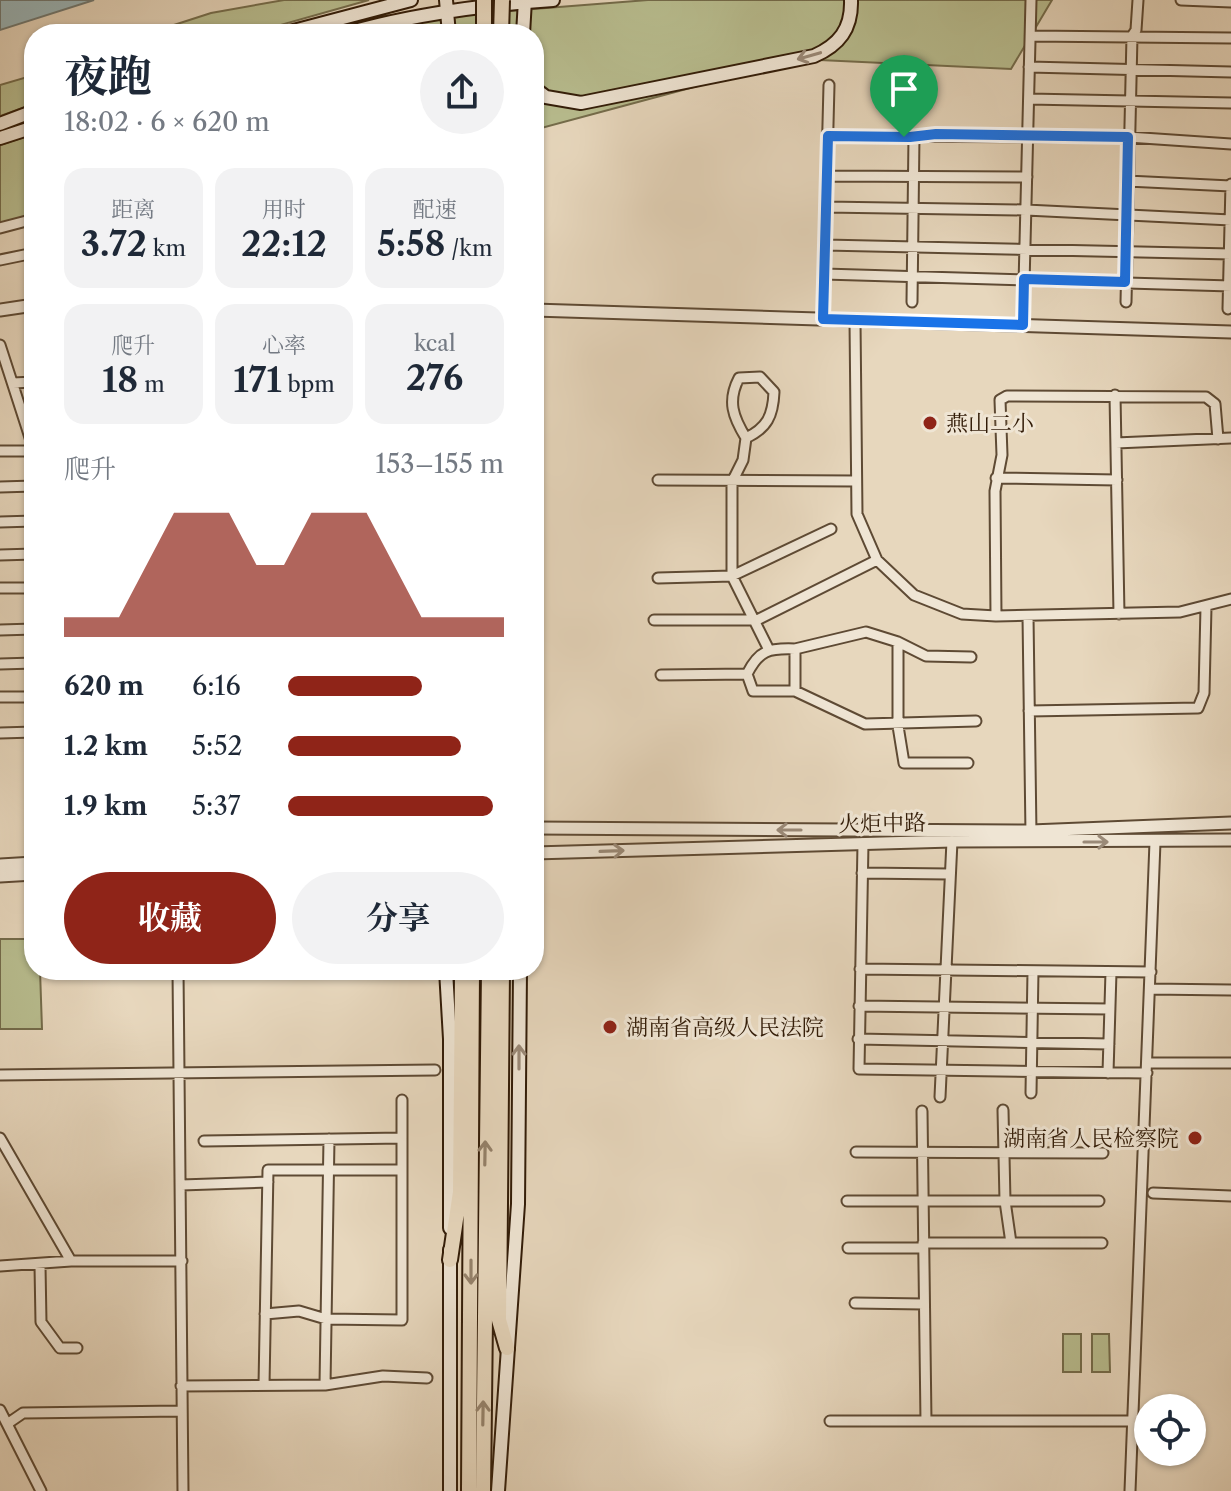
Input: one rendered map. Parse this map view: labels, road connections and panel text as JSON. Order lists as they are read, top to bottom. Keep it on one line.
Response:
{"streets":{"street":["火炬中路"]},"places":["燕山二小","湖南省高级人民法院","湖南省人民检察院"],"page":{"heading":["夜跑","18:02 · 6 × 620 m"],"stats":[["距离","3.72 km"],["用时","22:12"],["配速","5:58 /km"],["爬升","18 m"],["心率","171 bpm"],["kcal","276"]],"chart":["爬升","153–155 m"],"list":[{"name":"620 m","note":"6:16"},{"name":"1.2 km","note":"5:52"},{"name":"1.9 km","note":"5:37"}],"buttons":["收藏","分享"]}}
